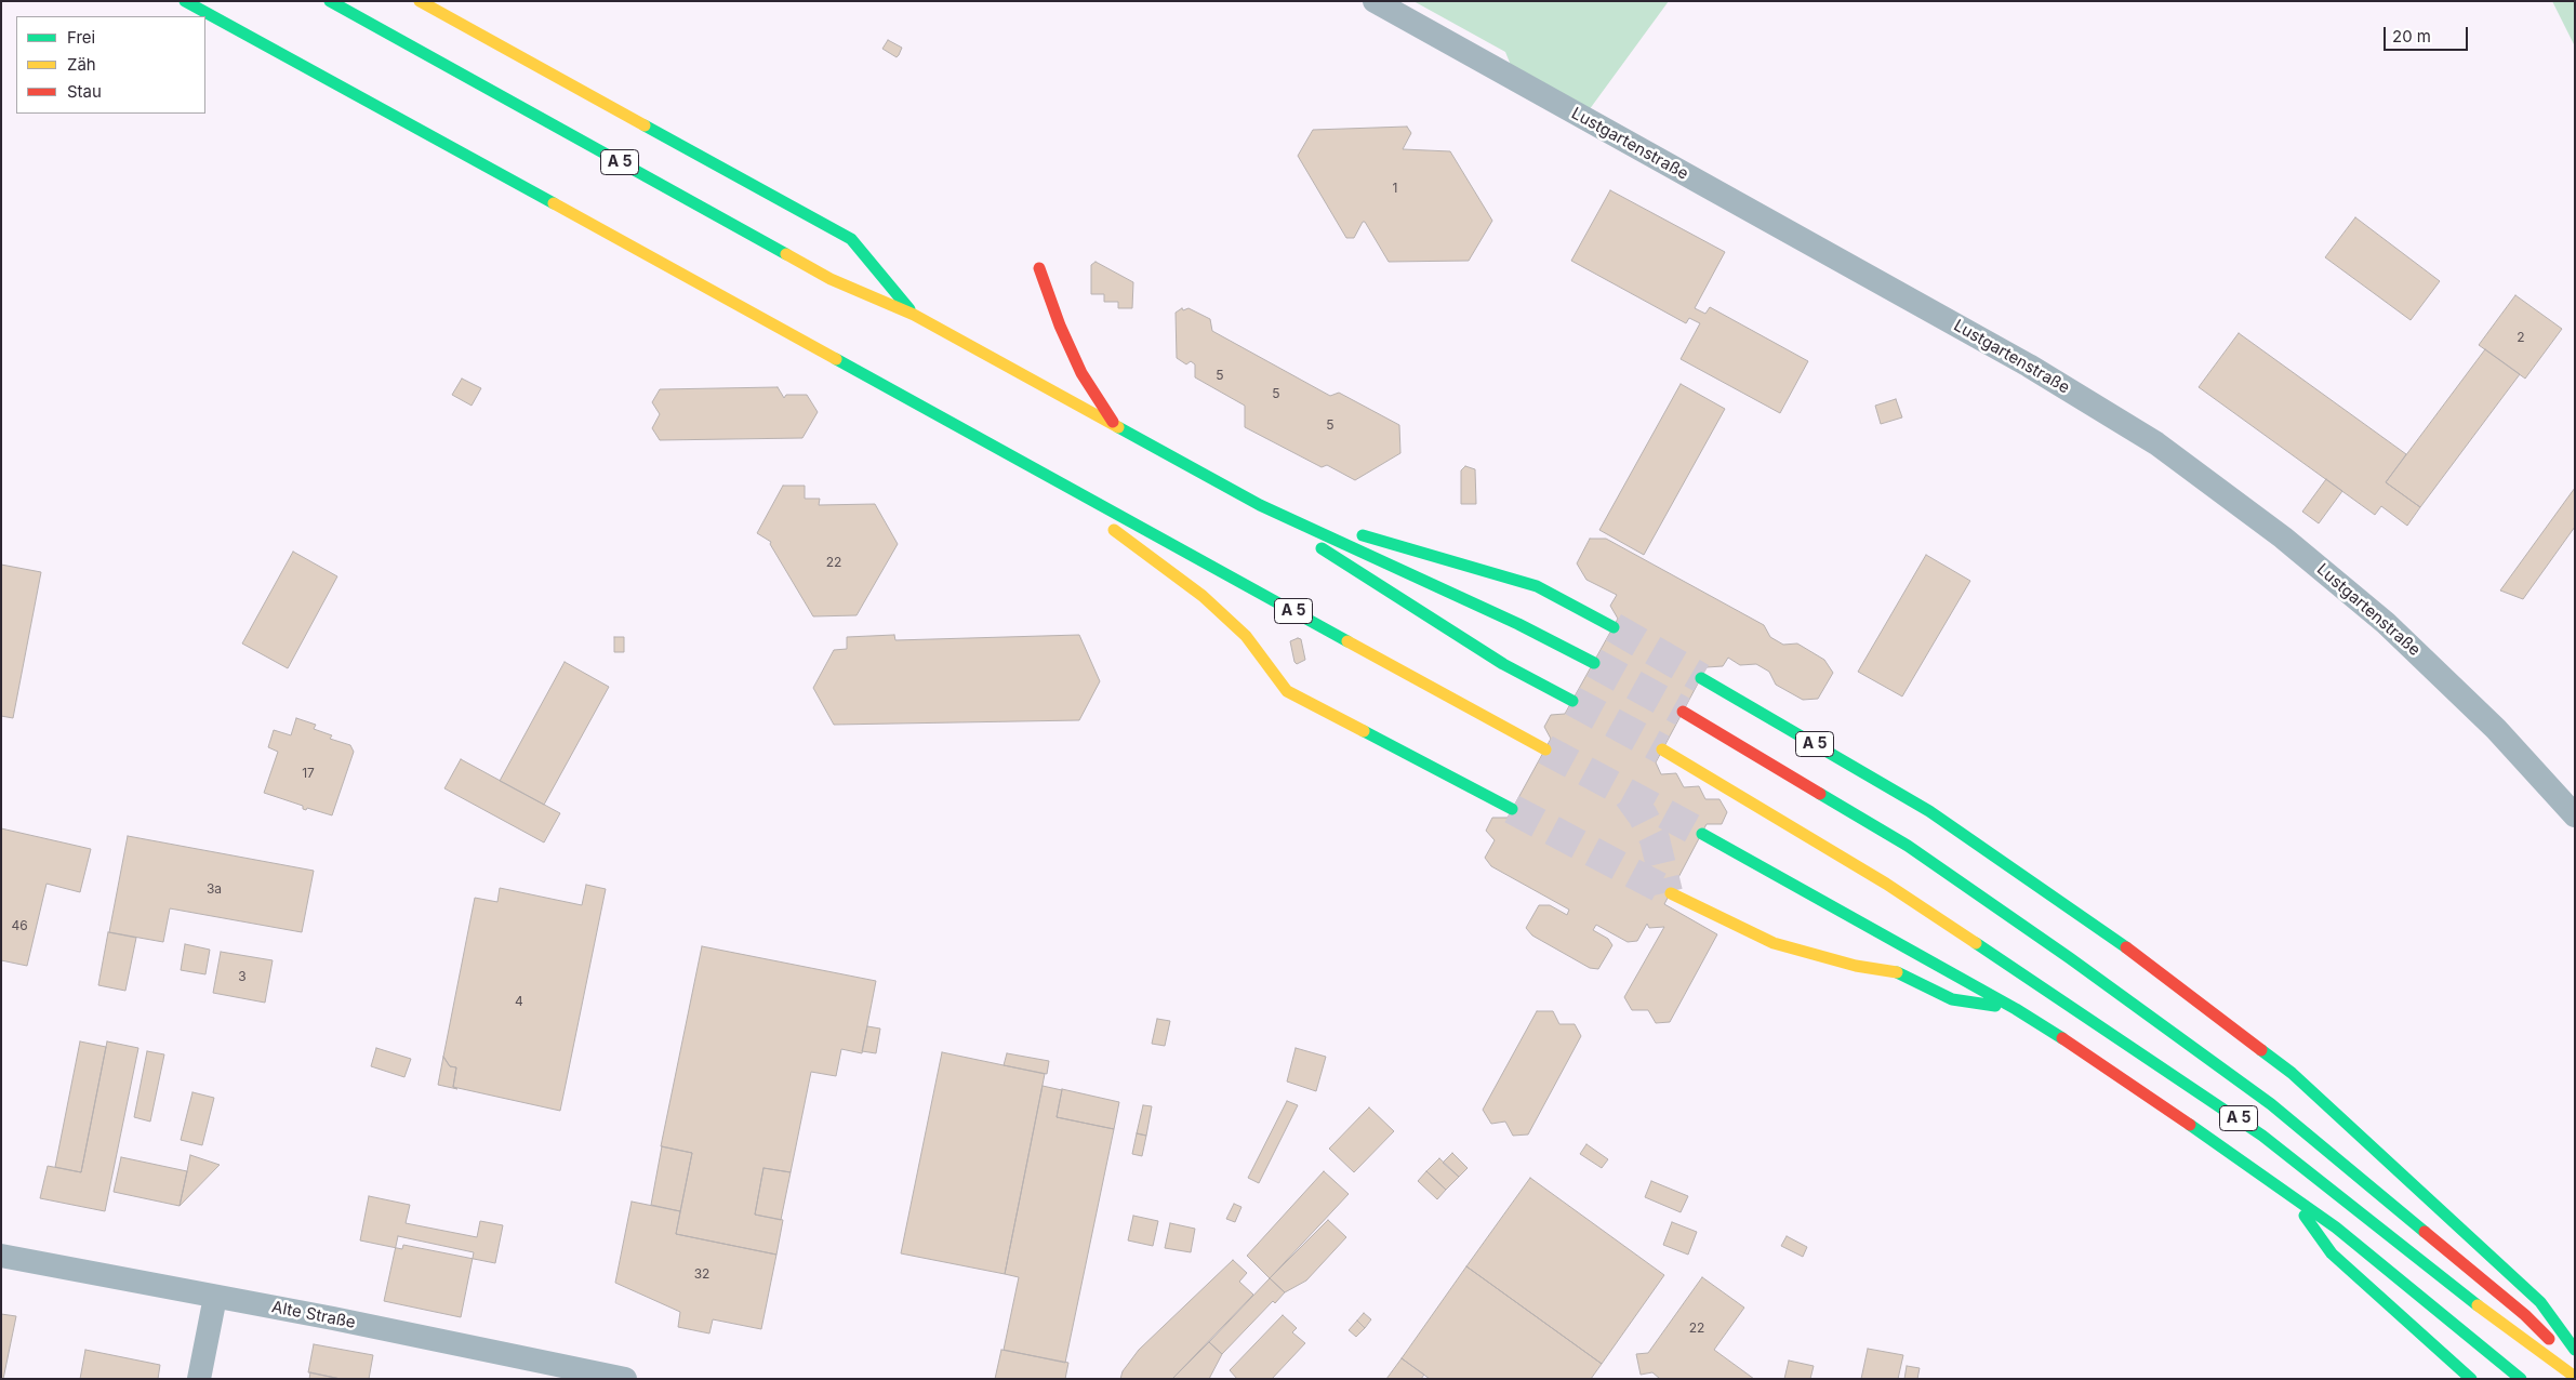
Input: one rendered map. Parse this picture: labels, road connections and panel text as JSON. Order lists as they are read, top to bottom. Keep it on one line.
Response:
{"streets":{"highway":["A 5"],"street":["Lustgartenstraße","Alte Straße"]},"house_numbers":["1","2","5","5","5","22","17","3a","46","3","4","32","22"],"legend":["Frei","Zäh","Stau"],"scale_bar":"20 m"}
